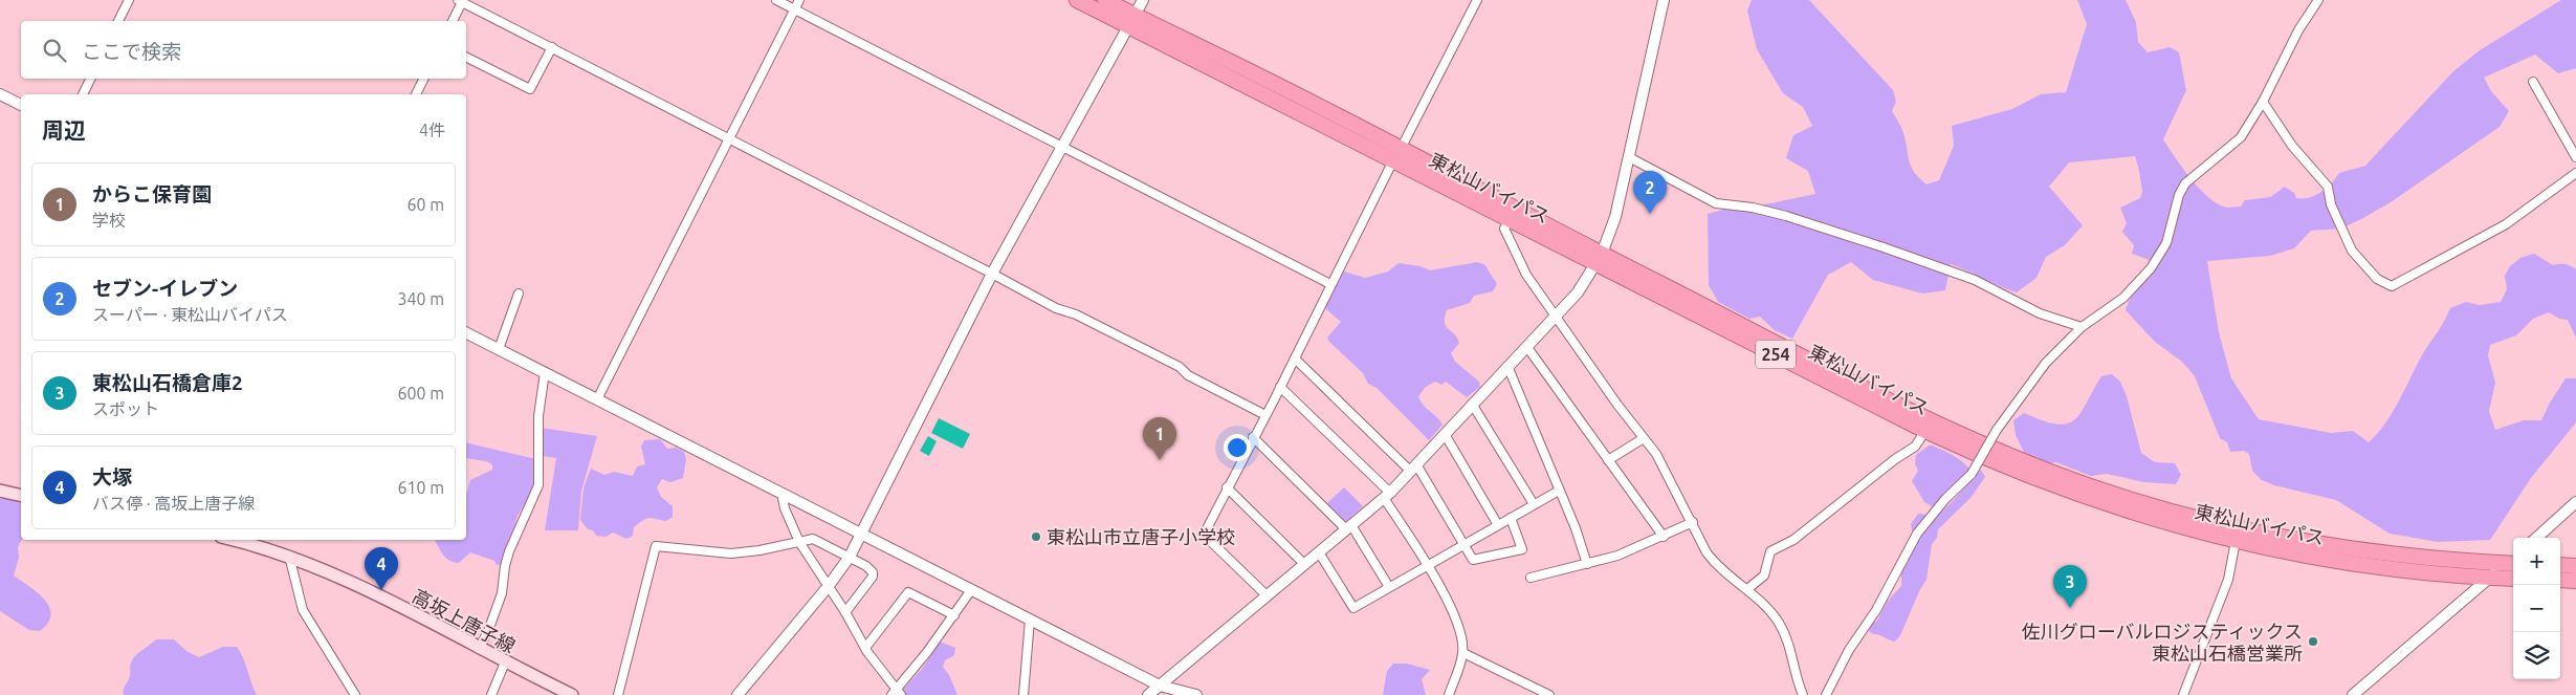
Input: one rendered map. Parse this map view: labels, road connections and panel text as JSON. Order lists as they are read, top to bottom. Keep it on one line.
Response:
{"streets":{"highway":["東松山バイパス","254"],"main road":["高坂上唐子線"]},"places":["東松山市立唐子小学校","佐川グローバルロジスティックス 東松山石橋営業所"],"page":{"search":"ここで検索","heading":["周辺","4件"],"list":[{"mark":"1","name":"からこ保育園","note":"学校","value":"60 m"},{"mark":"2","name":"セブン-イレブン","note":"スーパー · 東松山バイパス","value":"340 m"},{"mark":"3","name":"東松山石橋倉庫2","note":"スポット","value":"600 m"},{"mark":"4","name":"大塚","note":"バス停 · 高坂上唐子線","value":"610 m"}],"pins":["2","1","4","3"],"map_buttons":["+","−"]}}
